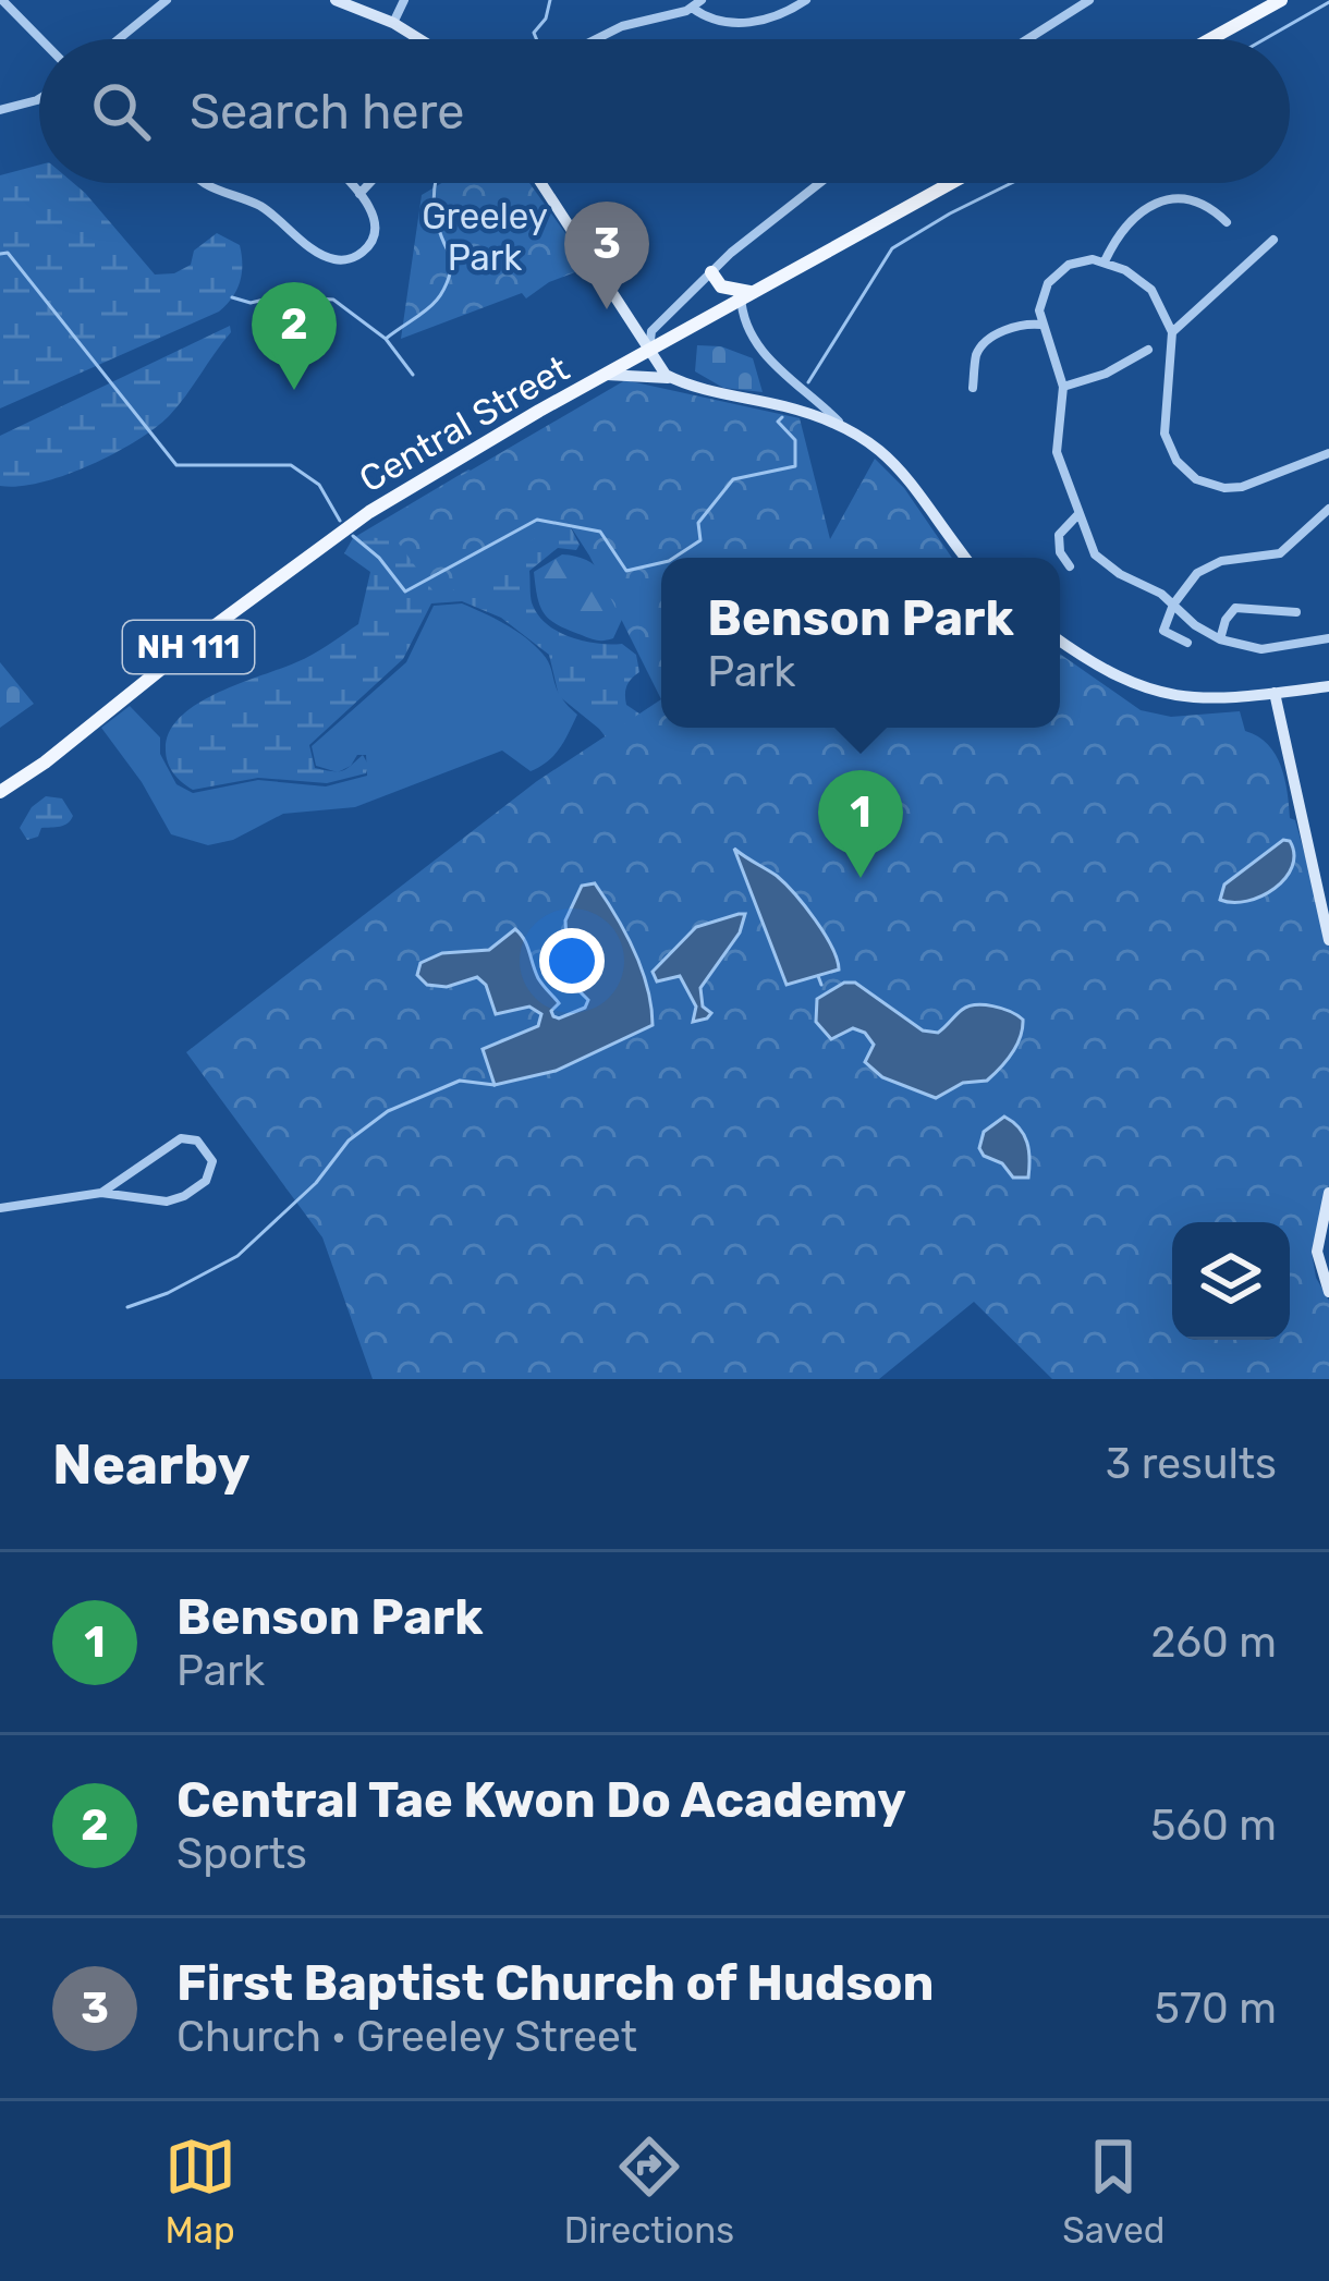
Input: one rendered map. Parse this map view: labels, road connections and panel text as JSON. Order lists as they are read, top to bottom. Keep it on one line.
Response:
{"streets":{"main road":["Central Street","NH 111"]},"parks":["Greeley Park"],"page":{"search":"Search here","pins":["3","2","1"],"popup":["Benson Park","Park"],"heading":["Nearby","3 results"],"list":[{"mark":"1","name":"Benson Park","note":"Park","value":"260 m"},{"mark":"2","name":"Central Tae Kwon Do Academy","note":"Sports","value":"560 m"},{"mark":"3","name":"First Baptist Church of Hudson","note":"Church · Greeley Street","value":"570 m"}],"nav":["Map","Directions","Saved"]}}
